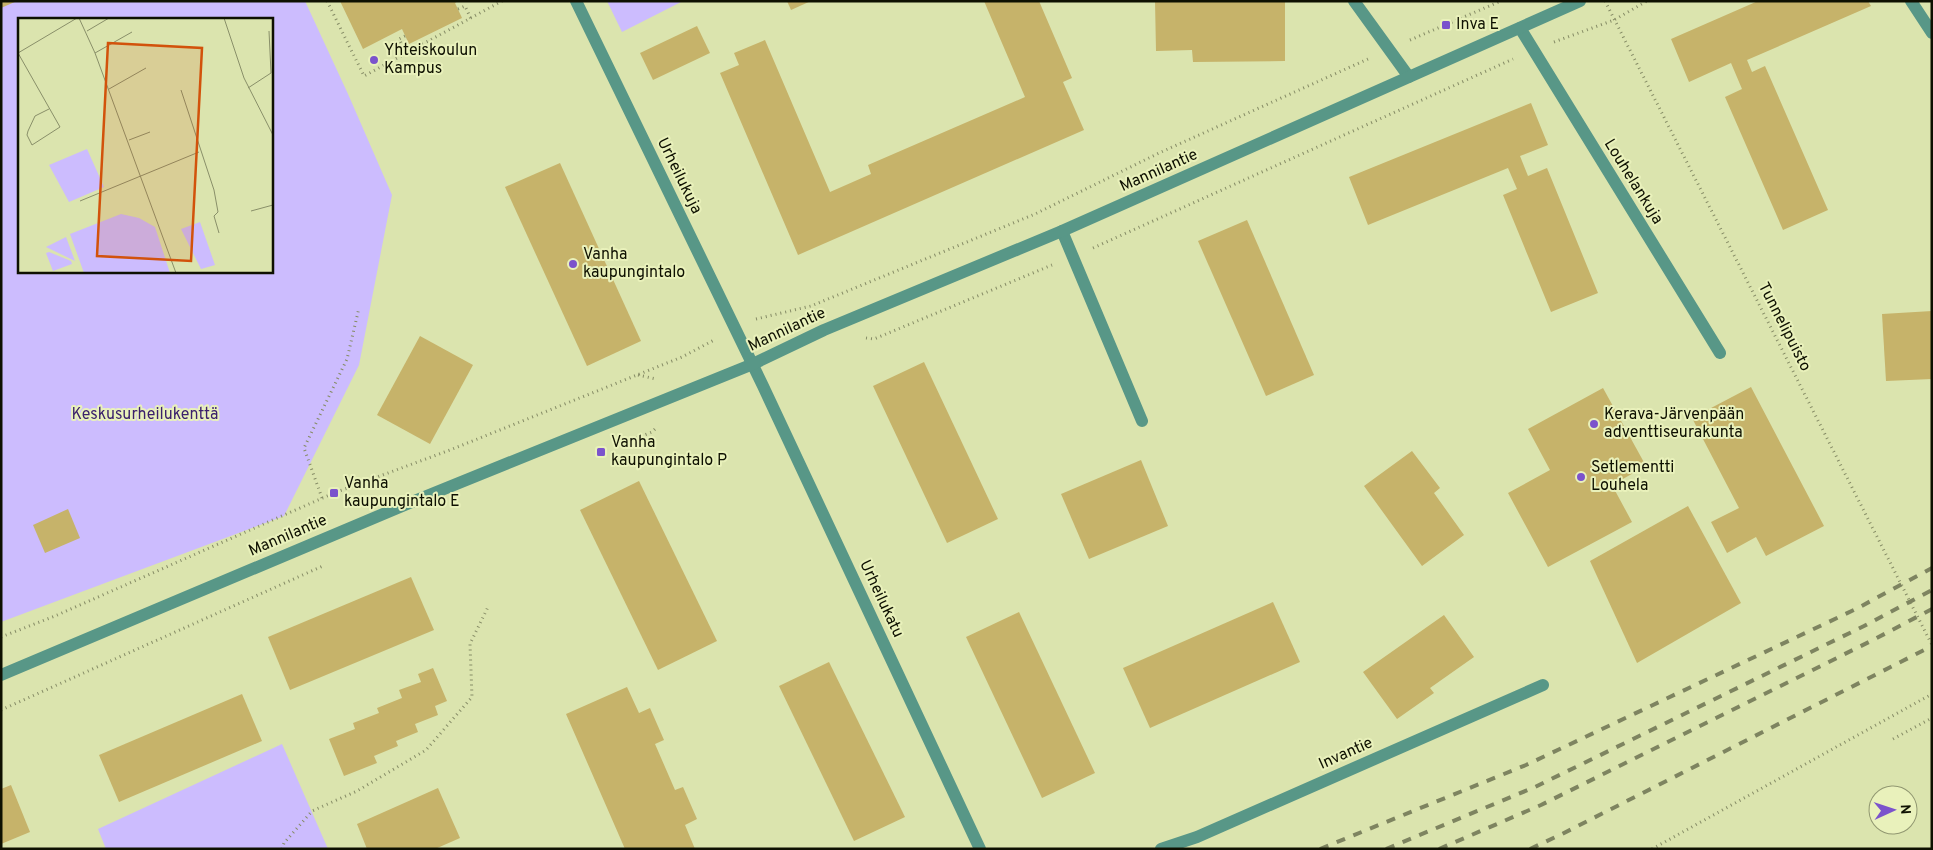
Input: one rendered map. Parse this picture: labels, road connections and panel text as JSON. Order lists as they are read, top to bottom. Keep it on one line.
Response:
{"streets":{"street":["Mannilantie","Urheilukuja","Louhelankuja","Urheilukatu","Invantie"],"path":["Tunnelipuisto"]},"crossings":[["Mannilantie","Urheilukuja"],["Mannilantie","Louhelankuja"],["Mannilantie","Urheilukatu"],["Urheilukuja","Urheilukatu"]],"parks":["Keskusurheilukenttä"],"places":{"transit":["Inva E","Vanha kaupungintalo P","Vanha kaupungintalo E"],"other":["Yhteiskoulun Kampus","Vanha kaupungintalo","Kerava-Järvenpään adventtiseurakunta","Setlementti Louhela"]},"north":"right"}
